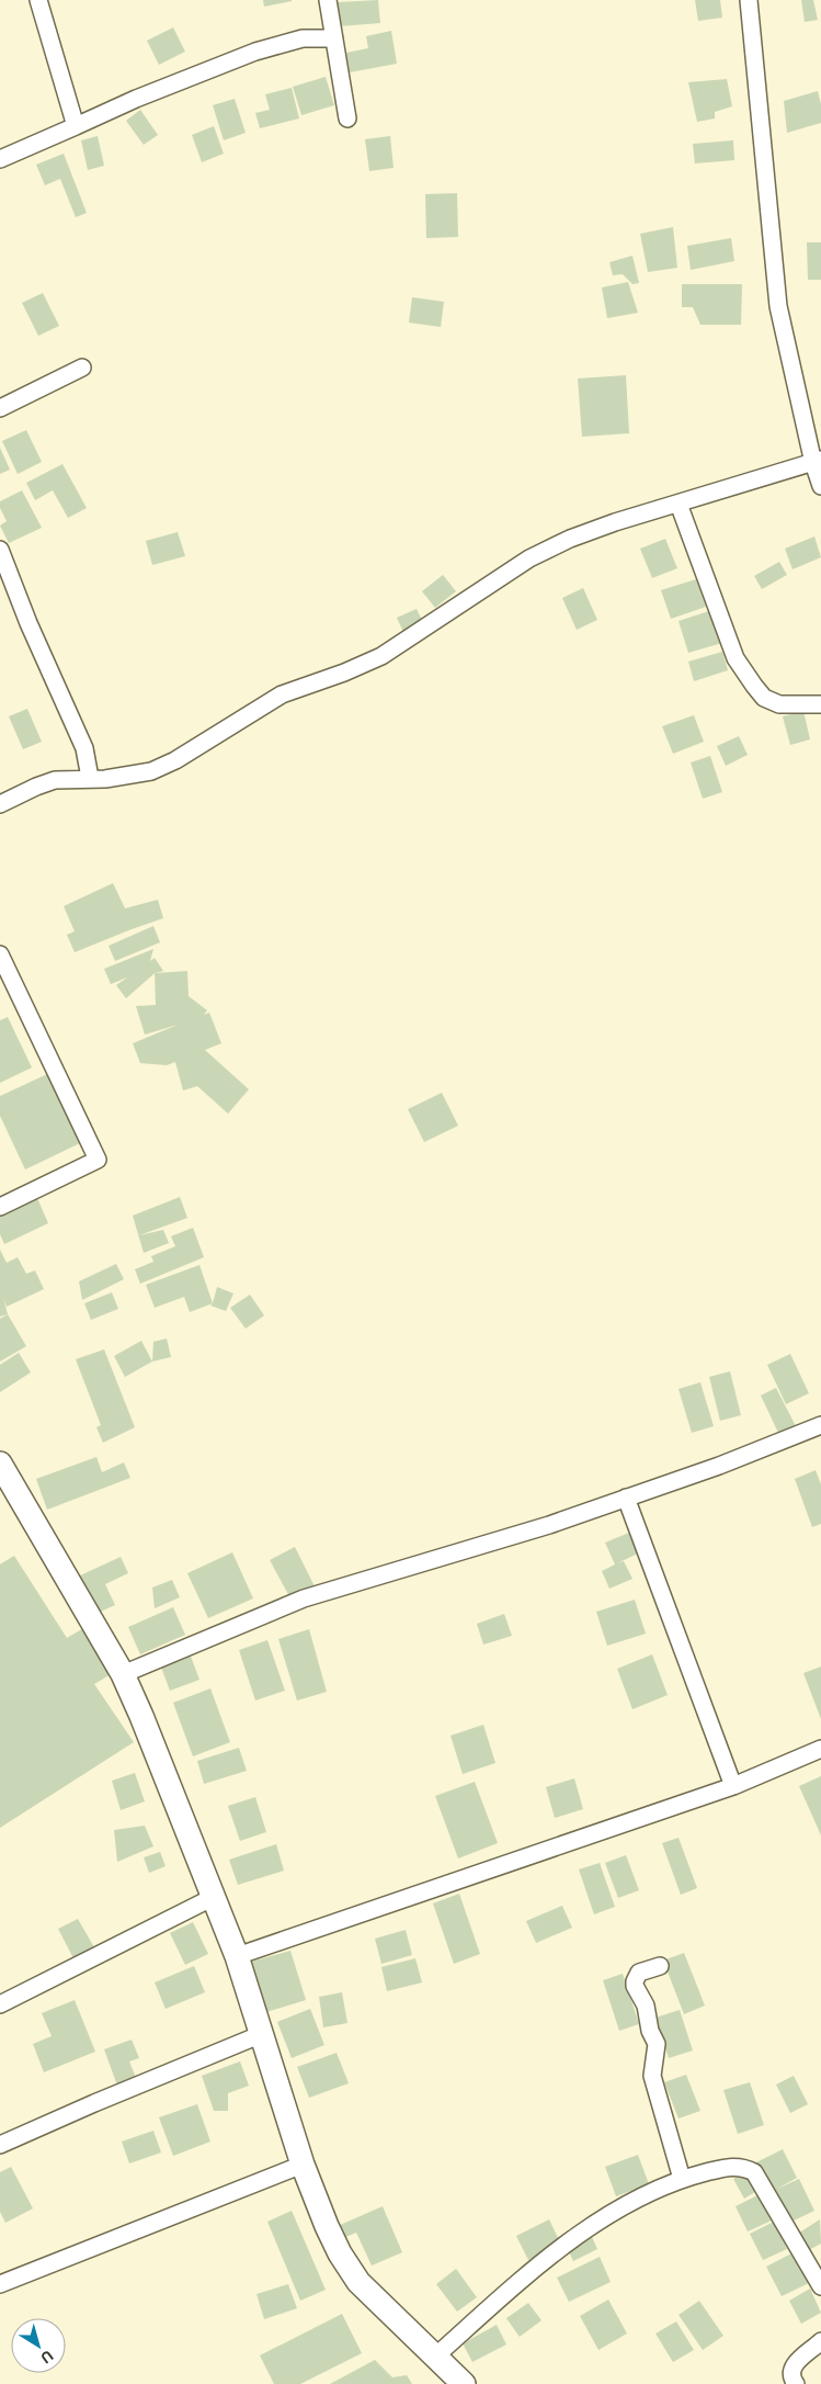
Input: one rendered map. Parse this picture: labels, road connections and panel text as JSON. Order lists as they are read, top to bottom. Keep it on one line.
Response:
{"north":"bottom right"}
